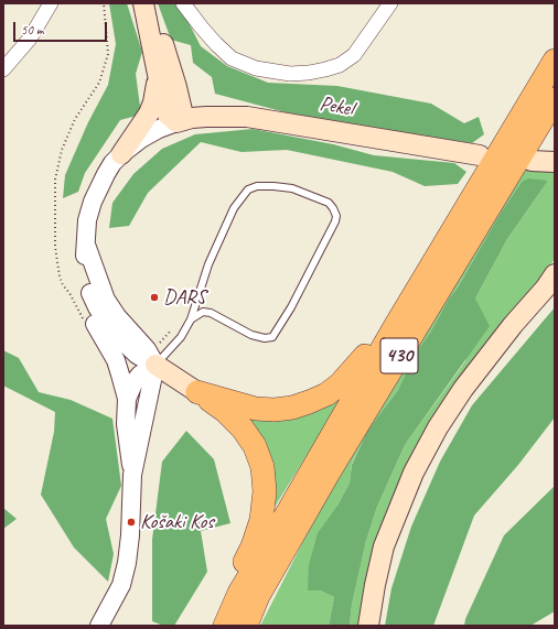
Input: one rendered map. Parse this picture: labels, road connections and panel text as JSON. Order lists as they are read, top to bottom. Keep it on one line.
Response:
{"streets":{"highway":["430"],"main road":["Pekel"]},"places":["DARS","Košaki Kos"],"scale_bar":"50 m"}
